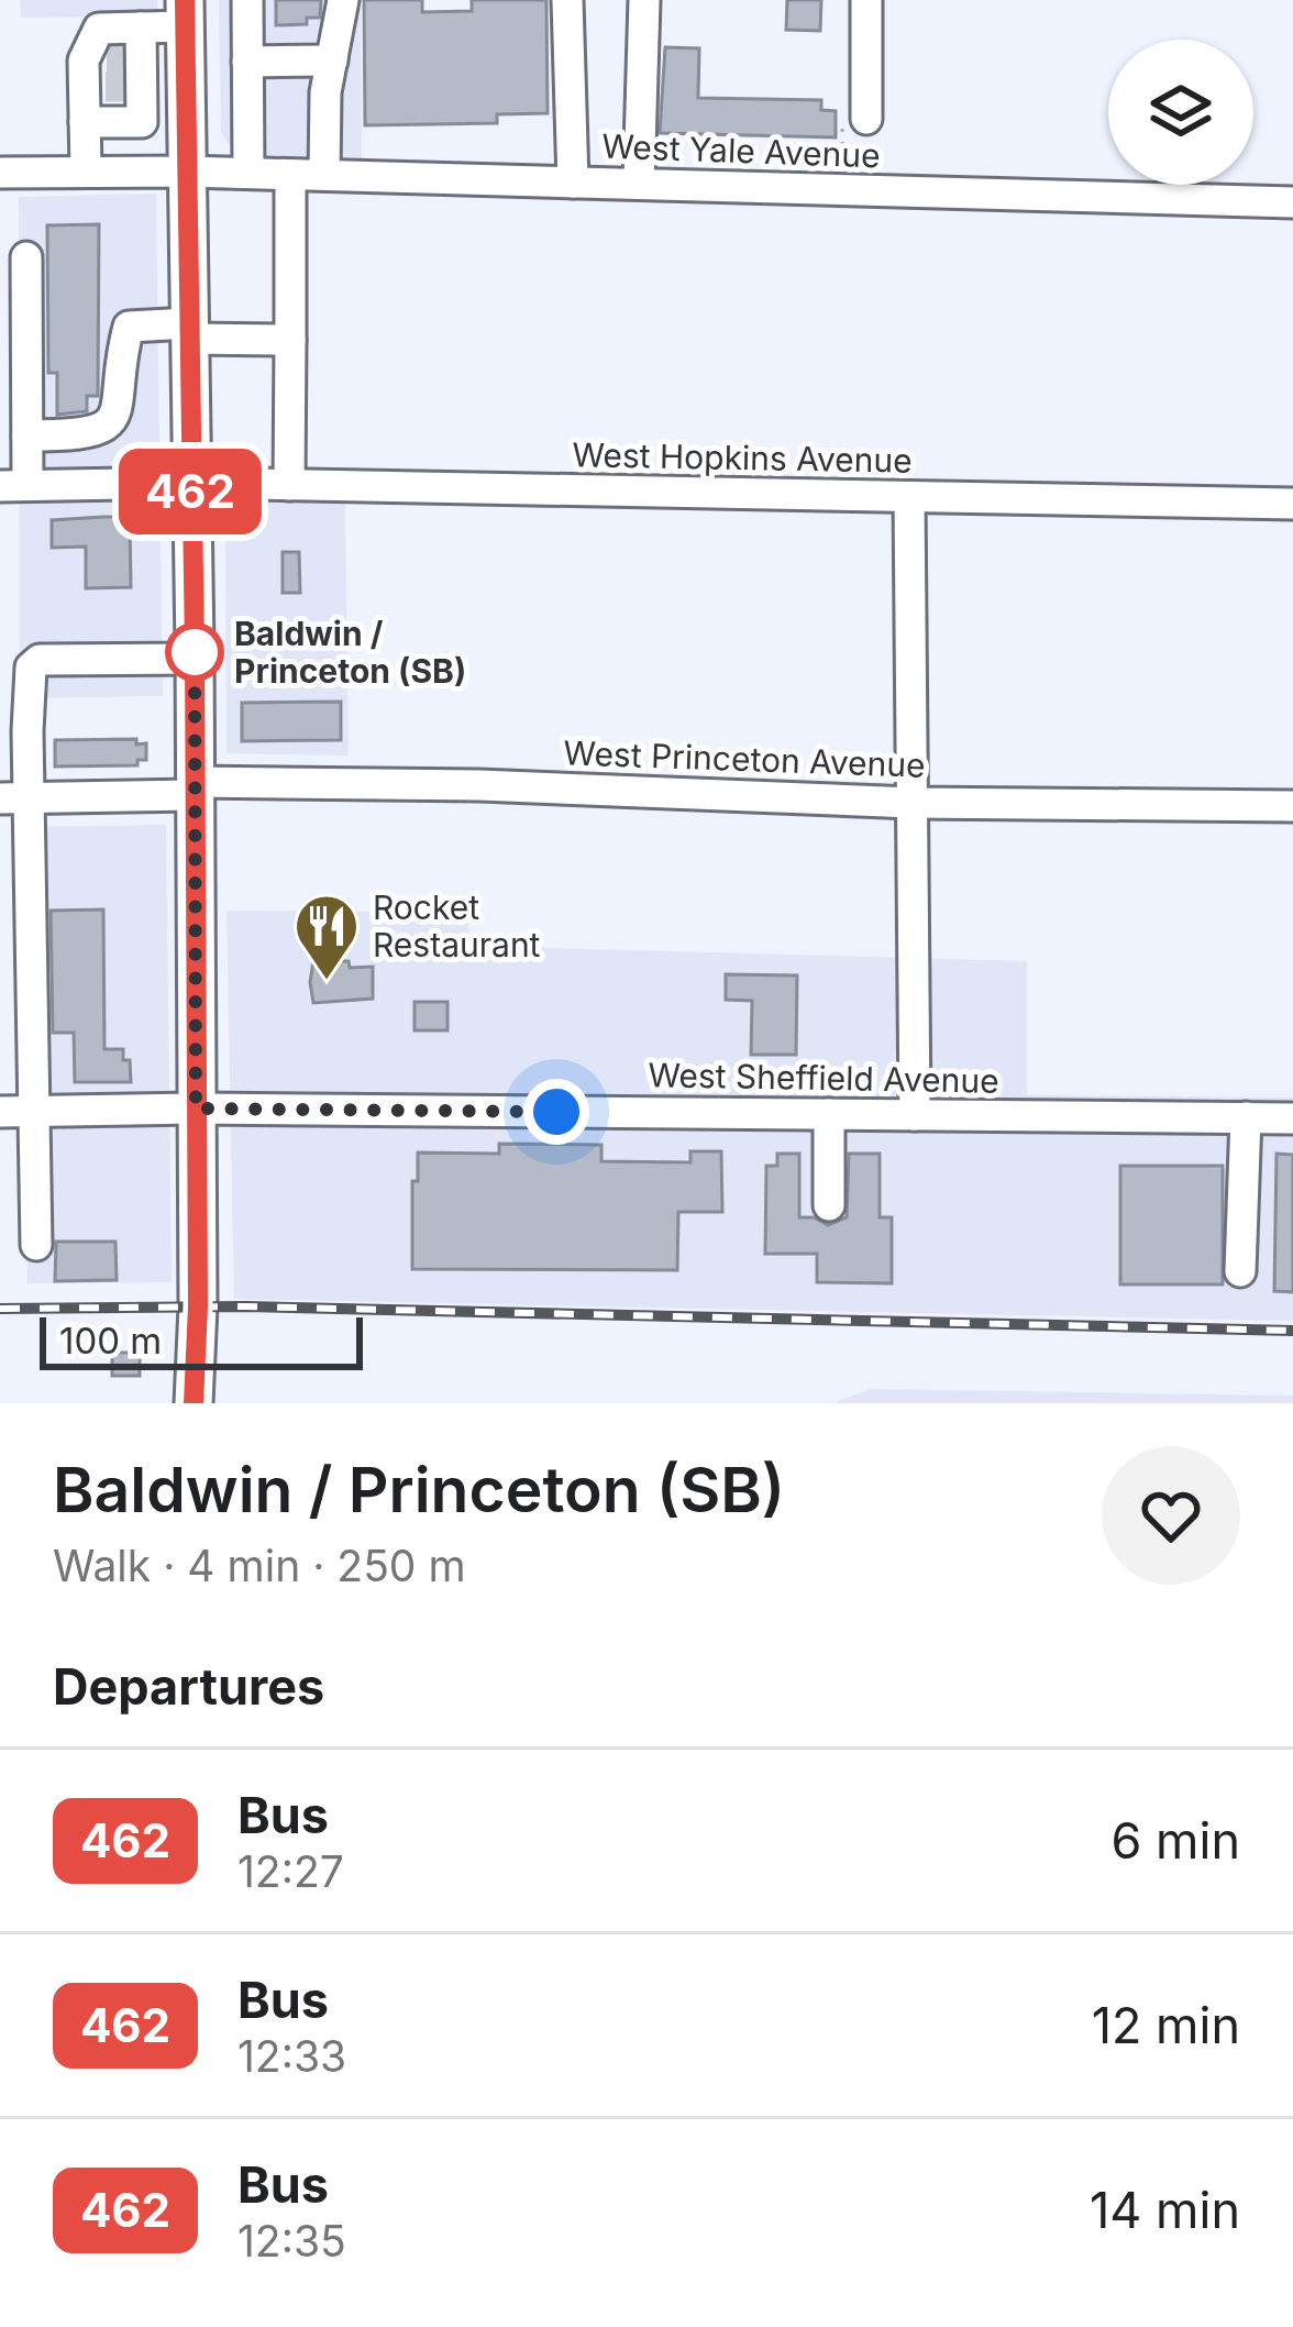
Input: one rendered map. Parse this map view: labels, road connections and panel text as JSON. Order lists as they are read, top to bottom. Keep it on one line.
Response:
{"streets":{"street":["West Yale Avenue","West Hopkins Avenue","West Princeton Avenue","West Sheffield Avenue"]},"places":{"other":["Baldwin / Princeton (SB)"],"restaurant":["Rocket Restaurant"]},"lines":["bus line 462"],"scale_bar":"100 m","page":{"on_map":"462","scale":"100 m","heading":[["Baldwin / Princeton (SB)","Walk · 4 min · 250 m"],"Departures"],"list":[{"mark":"462","name":"Bus","note":"12:27","value":"6 min"},{"mark":"462","name":"Bus","note":"12:33","value":"12 min"},{"mark":"462","name":"Bus","note":"12:35","value":"14 min"}]}}
